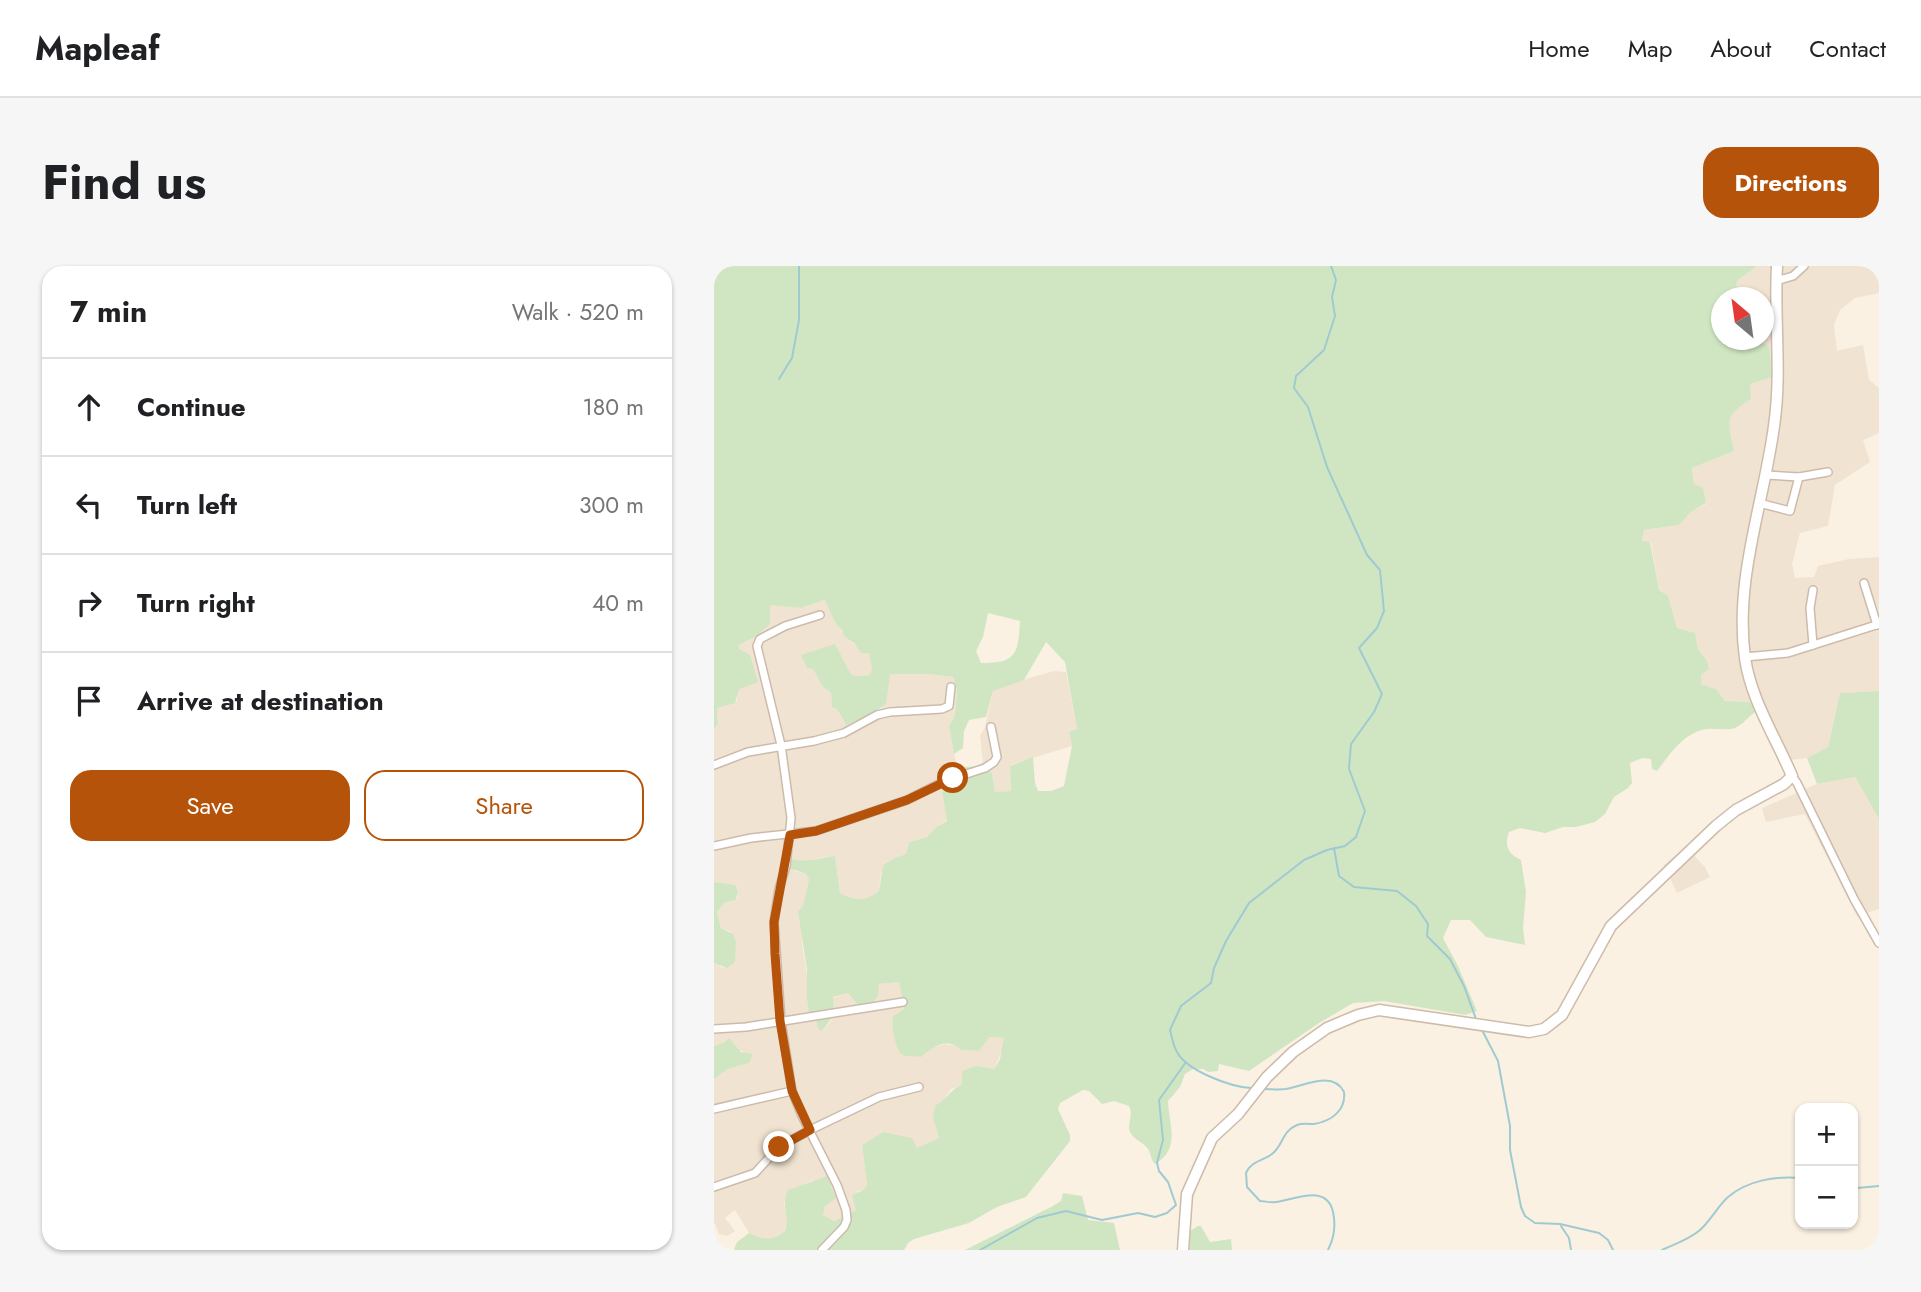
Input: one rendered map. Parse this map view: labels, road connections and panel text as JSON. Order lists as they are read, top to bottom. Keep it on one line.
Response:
{"north":"top left","page":{"header":"Mapleaf","nav":["Home","Map","About","Contact"],"title":"Find us","buttons":["Directions",["Save","Share"]],"heading":["7 min","Walk · 520 m"],"list":[["Continue","180 m"],["Turn left","300 m"],["Turn right","40 m"],"Arrive at destination"],"map_buttons":["+","−"]}}
